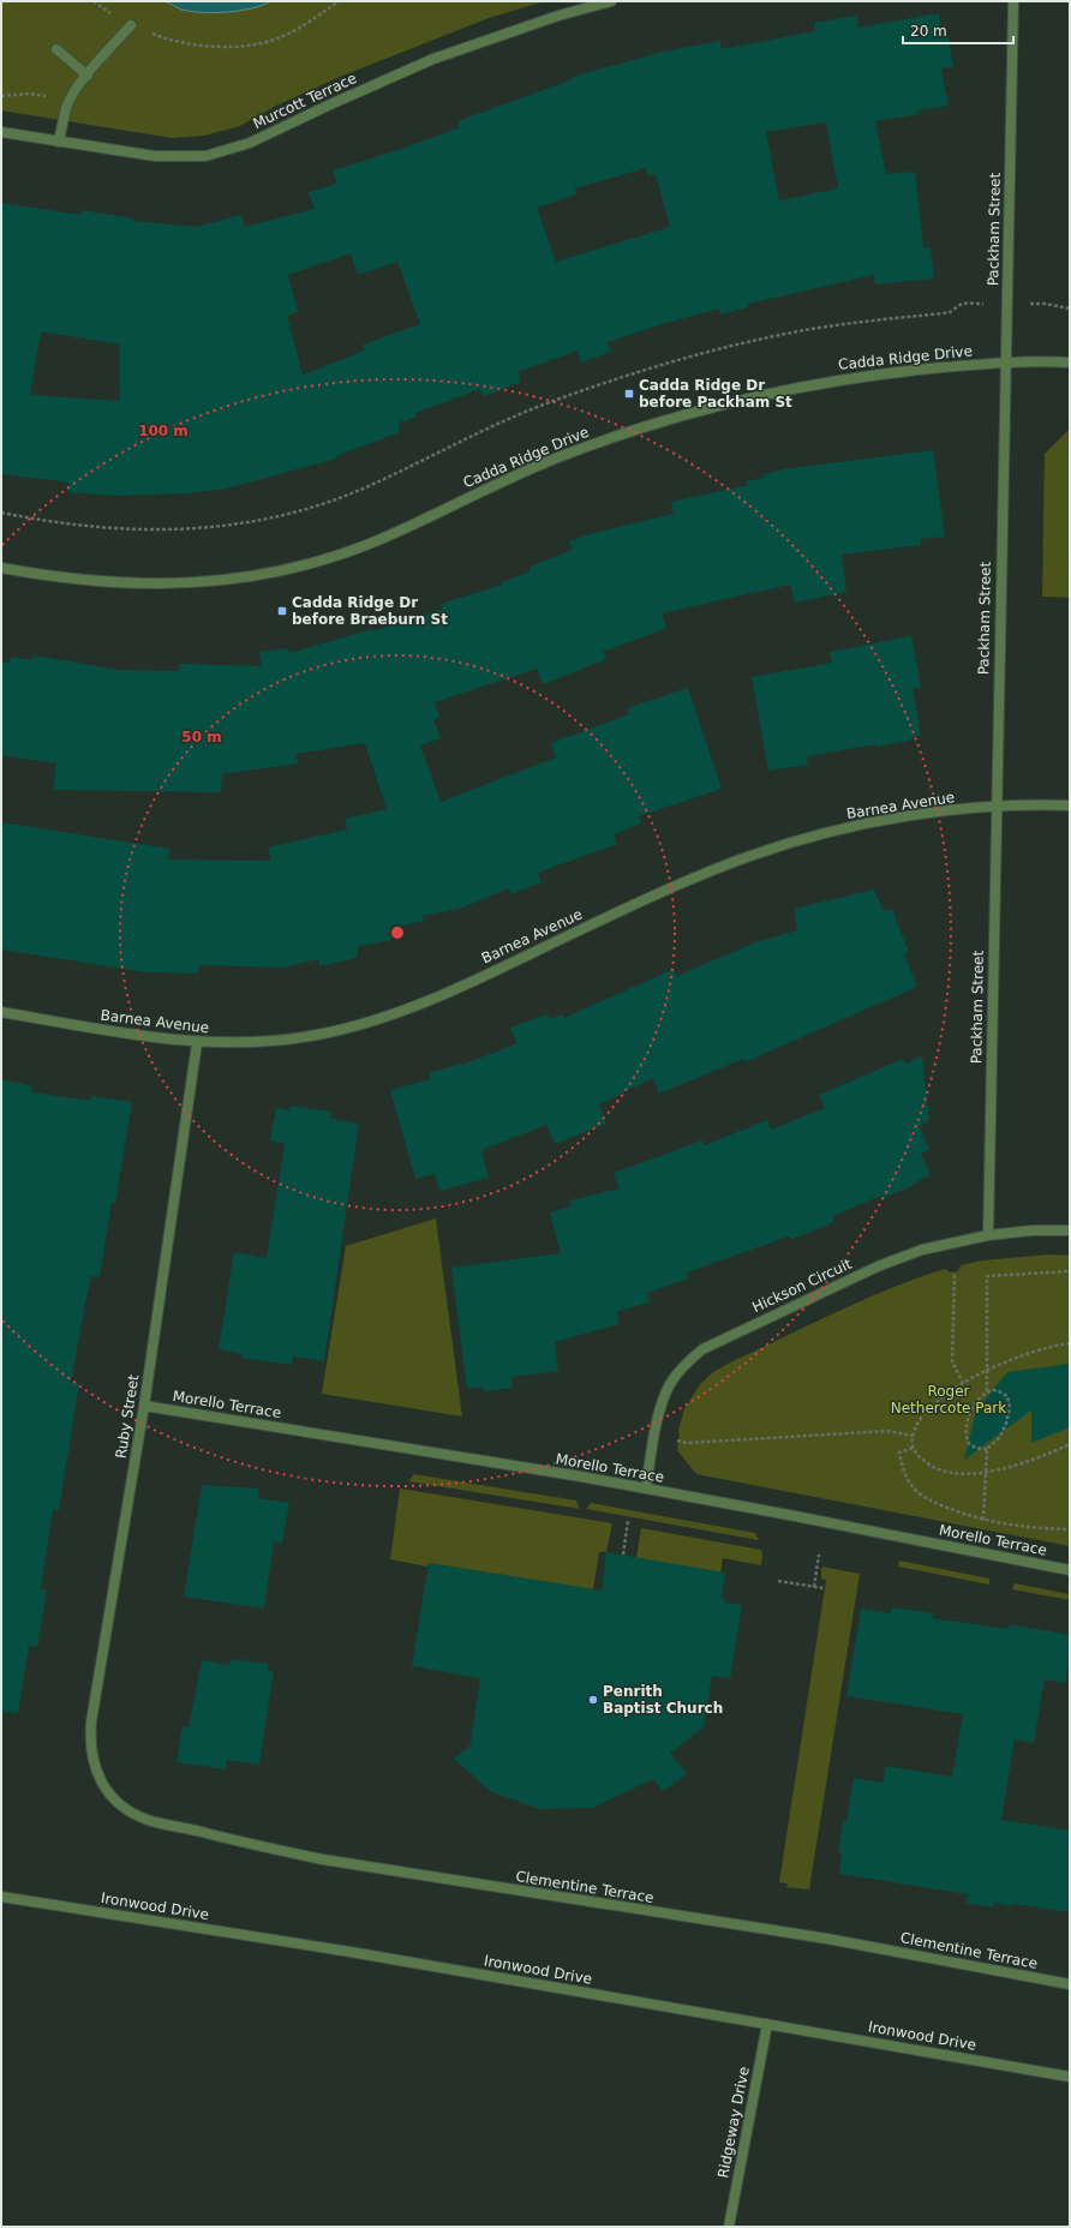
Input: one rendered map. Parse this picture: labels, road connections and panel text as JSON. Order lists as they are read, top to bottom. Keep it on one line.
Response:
{"streets":{"street":["Murcott Terrace","Packham Street","Cadda Ridge Drive","Barnea Avenue","Hickson Circuit","Morello Terrace","Ruby Street","Clementine Terrace","Ironwood Drive","Ridgeway Drive"]},"crossings":[["Packham Street","Cadda Ridge Drive"],["Packham Street","Barnea Avenue"],["Packham Street","Hickson Circuit"],["Barnea Avenue","Ruby Street"],["Hickson Circuit","Morello Terrace"],["Morello Terrace","Ruby Street"],["Ruby Street","Clementine Terrace"],["Ironwood Drive","Ridgeway Drive"]],"parks":["Roger Nethercote Park"],"places":{"transit":["Cadda Ridge Dr before Packham St","Cadda Ridge Dr before Braeburn St"],"other":["Penrith Baptist Church"]},"scale_bar":"20 m","rings":["100 m","50 m"]}
